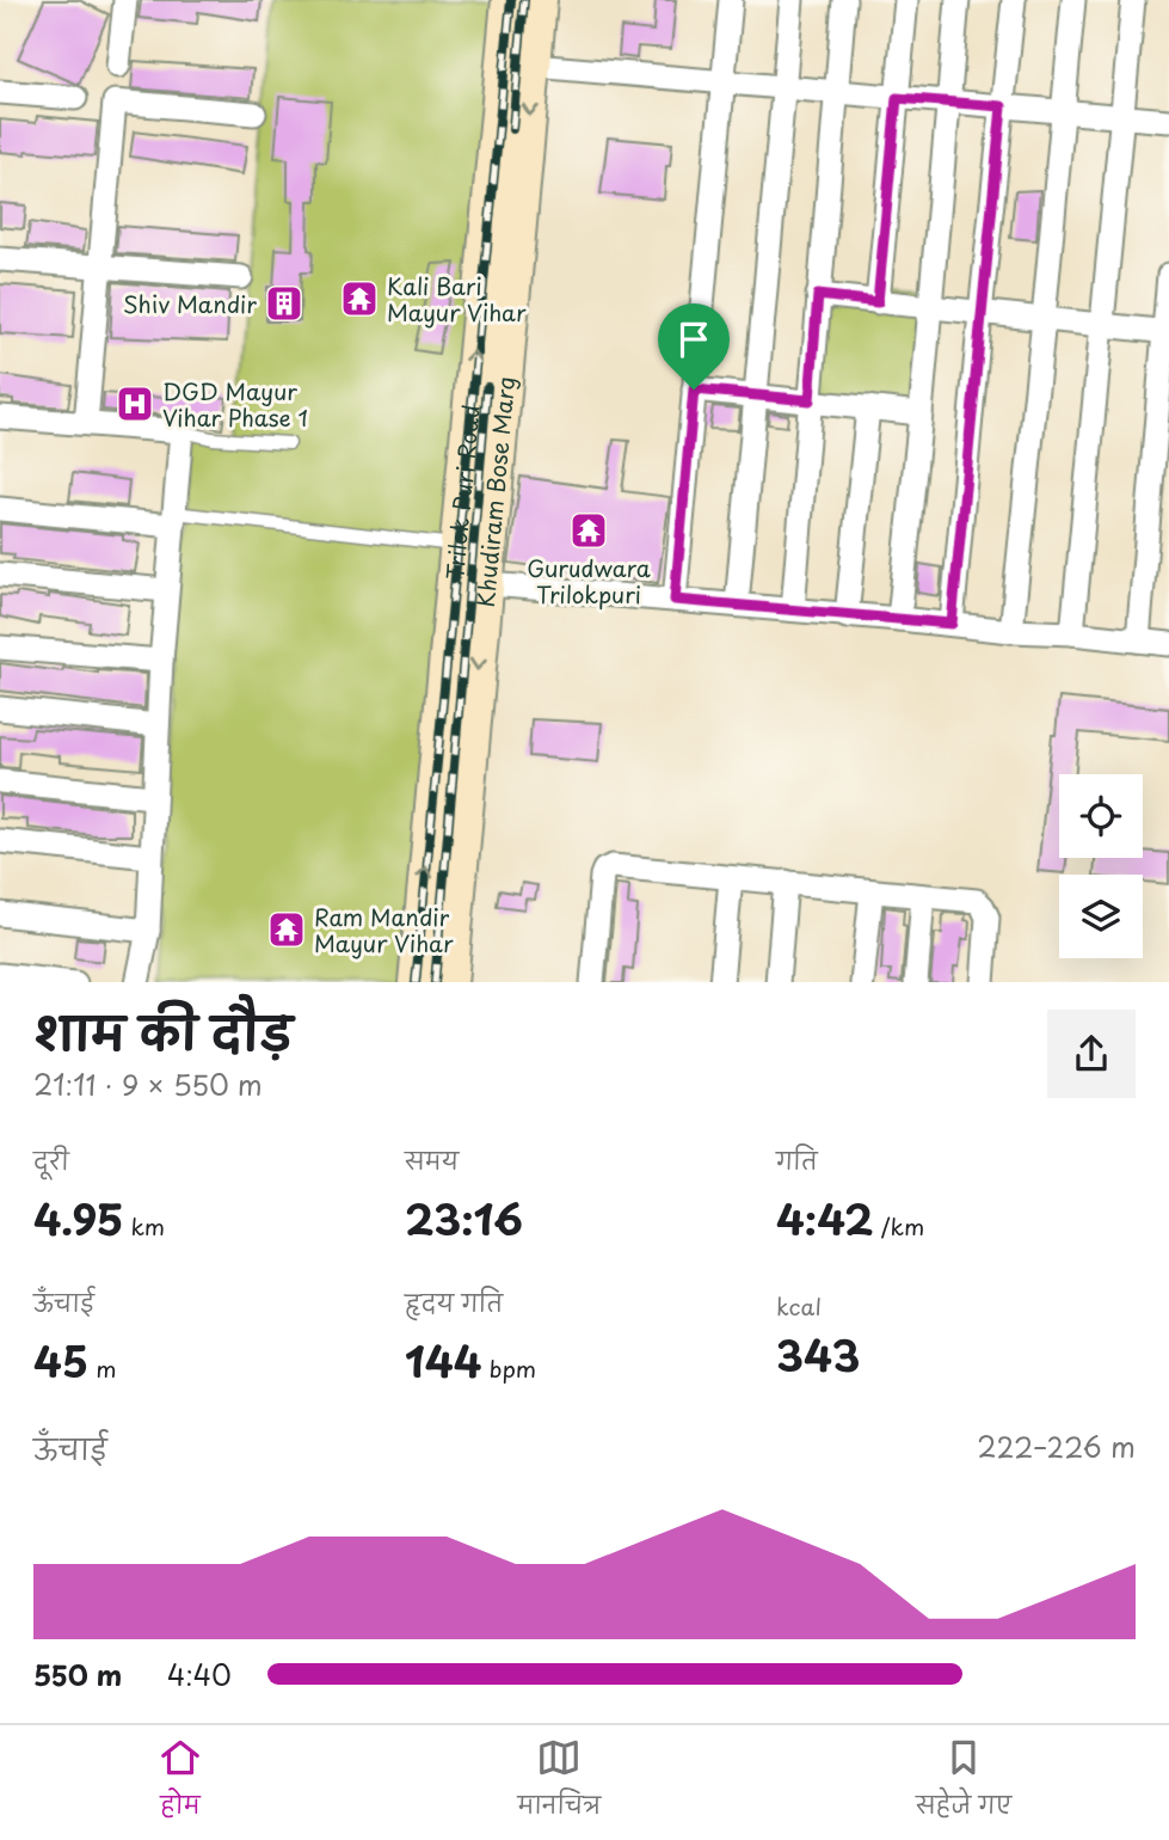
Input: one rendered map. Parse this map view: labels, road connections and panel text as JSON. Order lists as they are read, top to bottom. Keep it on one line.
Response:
{"streets":{"street":["Trilok Puri Road","Khudiram Bose Marg"]},"crossings":[["Trilok Puri Road","Khudiram Bose Marg"]],"places":{"temple":["Kali Bari Mayur Vihar","Gurudwara Trilokpuri","Ram Mandir Mayur Vihar"],"building":["Shiv Mandir"],"hospital":["DGD Mayur Vihar Phase 1"]},"page":{"heading":["शाम की दौड़","21:11 · 9 × 550 m"],"stats":[["दूरी","4.95 km"],["समय","23:16"],["गति","4:42 /km"],["ऊँचाई","45 m"],["हृदय गति","144 bpm"],["kcal","343"]],"chart":["ऊँचाई","222–226 m"],"list":[{"name":"550 m","note":"4:40"}],"tabs":["होम","मानचित्र","सहेजे गए"]}}
